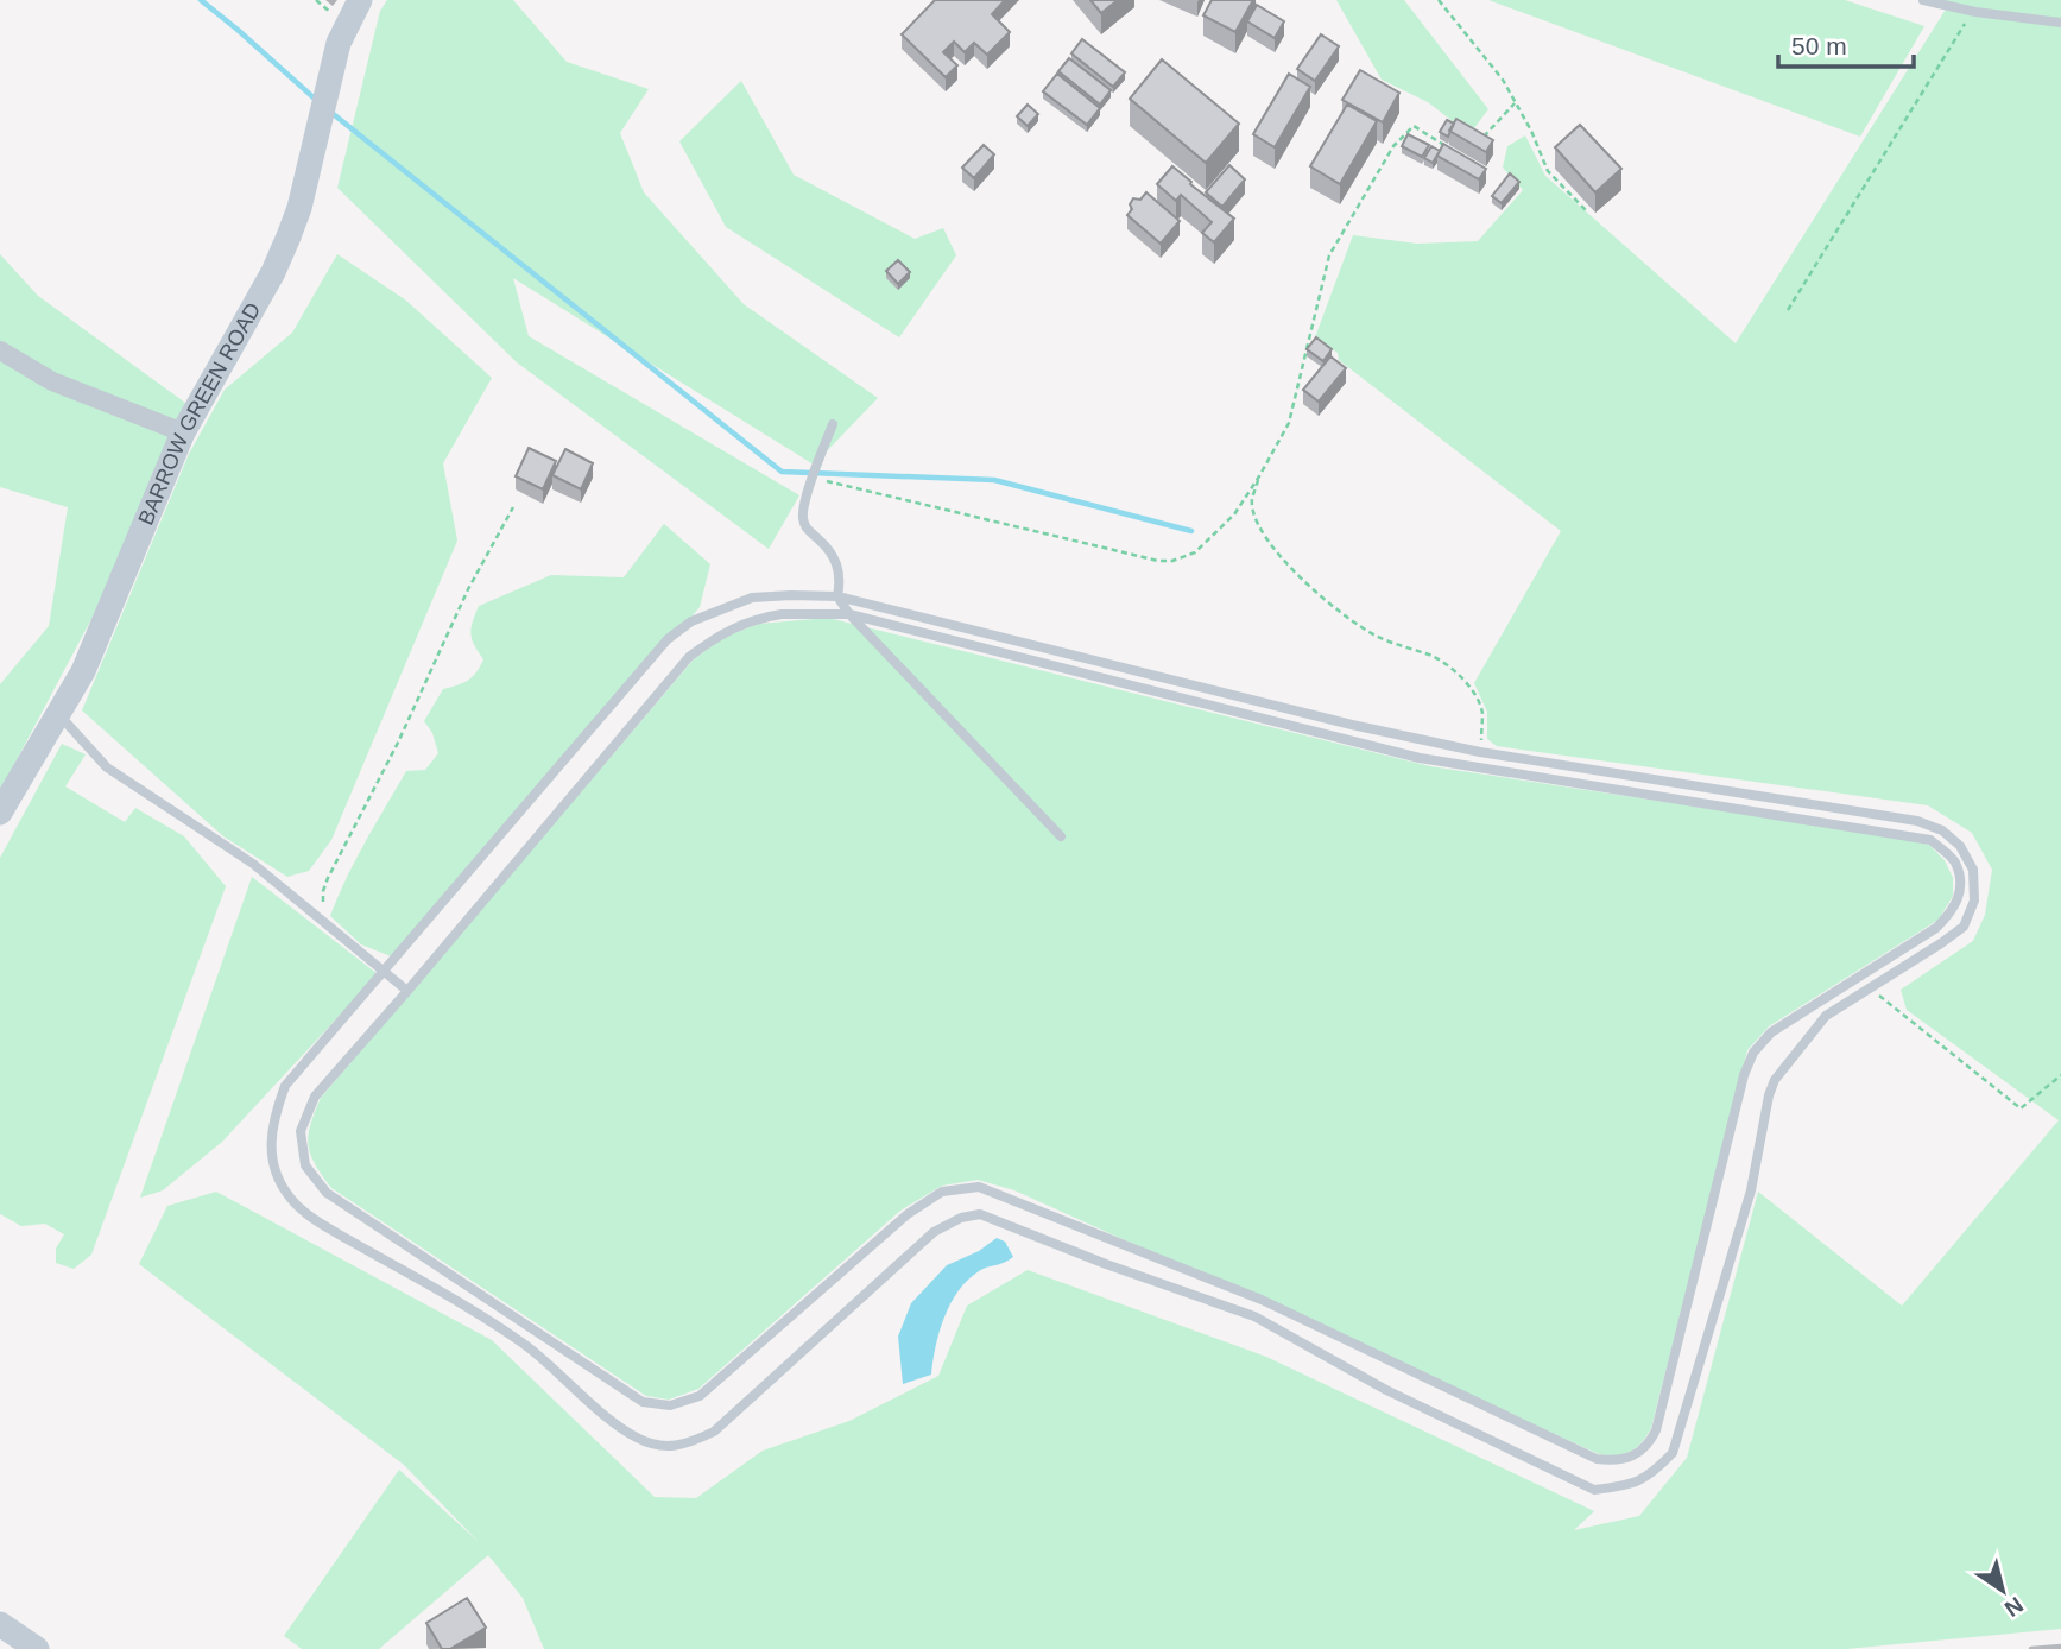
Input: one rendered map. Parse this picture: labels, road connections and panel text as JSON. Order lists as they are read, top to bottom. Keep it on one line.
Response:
{"streets":{"street":["BARROW GREEN ROAD"]},"scale_bar":"50 m","north":"bottom right"}
